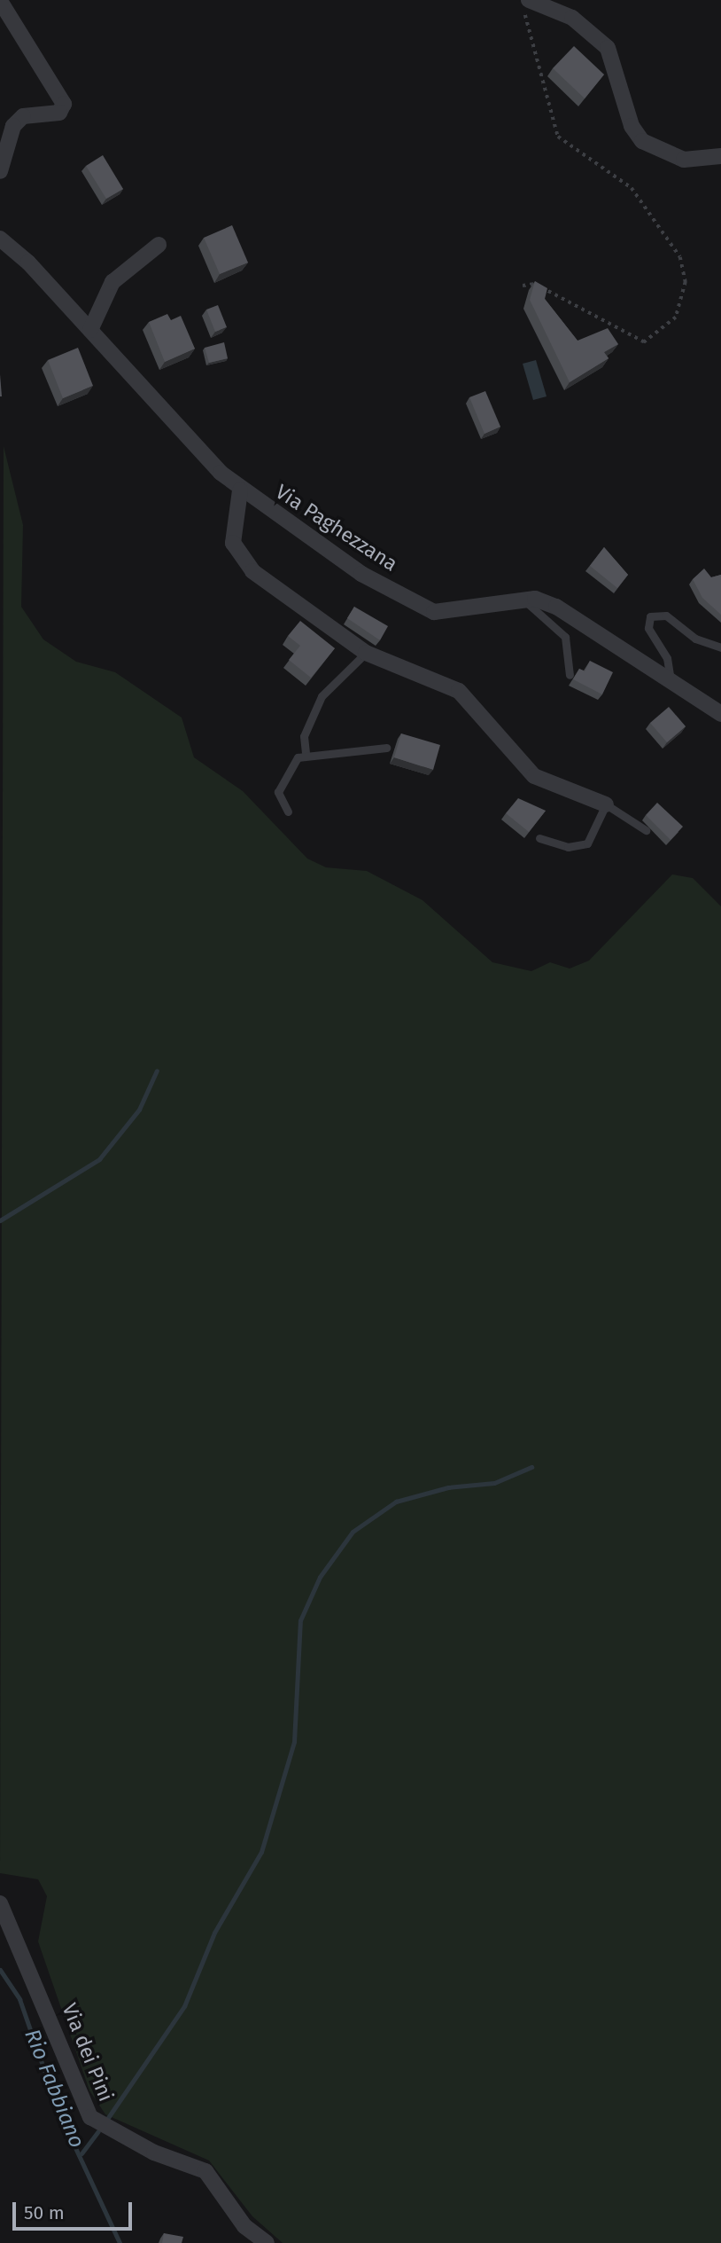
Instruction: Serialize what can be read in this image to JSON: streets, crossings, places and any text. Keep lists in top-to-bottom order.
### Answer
{
  "streets": {
    "street": ["Via Paghezzana", "Via dei Pini"]
  },
  "water": ["Rio Fabbiano"],
  "scale_bar": "50 m"
}
